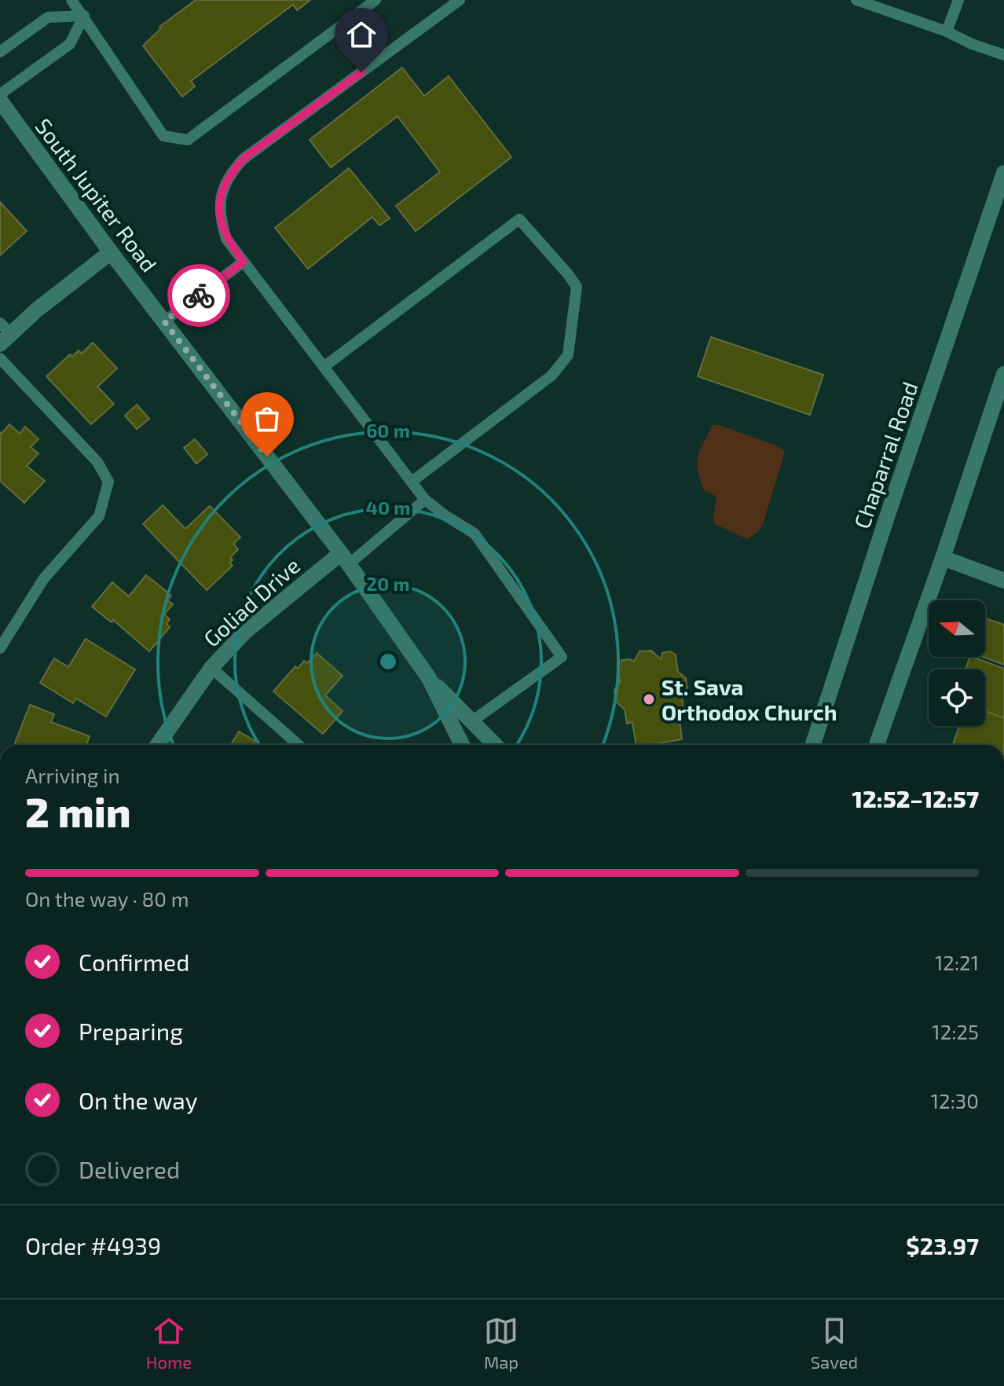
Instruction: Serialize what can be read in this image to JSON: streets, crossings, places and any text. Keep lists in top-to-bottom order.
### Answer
{
  "streets": {
    "street": ["South Jupiter Road", "Chaparral Road", "Goliad Drive"]
  },
  "crossings": [
    ["South Jupiter Road", "Goliad Drive"]
  ],
  "places": ["St. Sava Orthodox Church"],
  "north": "left",
  "page": {
    "heading": ["2 min", "Arriving in", "12:52–12:57"],
    "panel": ["Order #4939", "$23.97"],
    "bar": "On the way · 80 m",
    "list": [
      ["Confirmed", "12:21"],
      ["Preparing", "12:25"],
      ["On the way", "12:30"],
      "Delivered"
    ],
    "tabs": ["Home", "Map", "Saved"]
  },
  "rings": ["60 m", "40 m", "20 m"]
}
